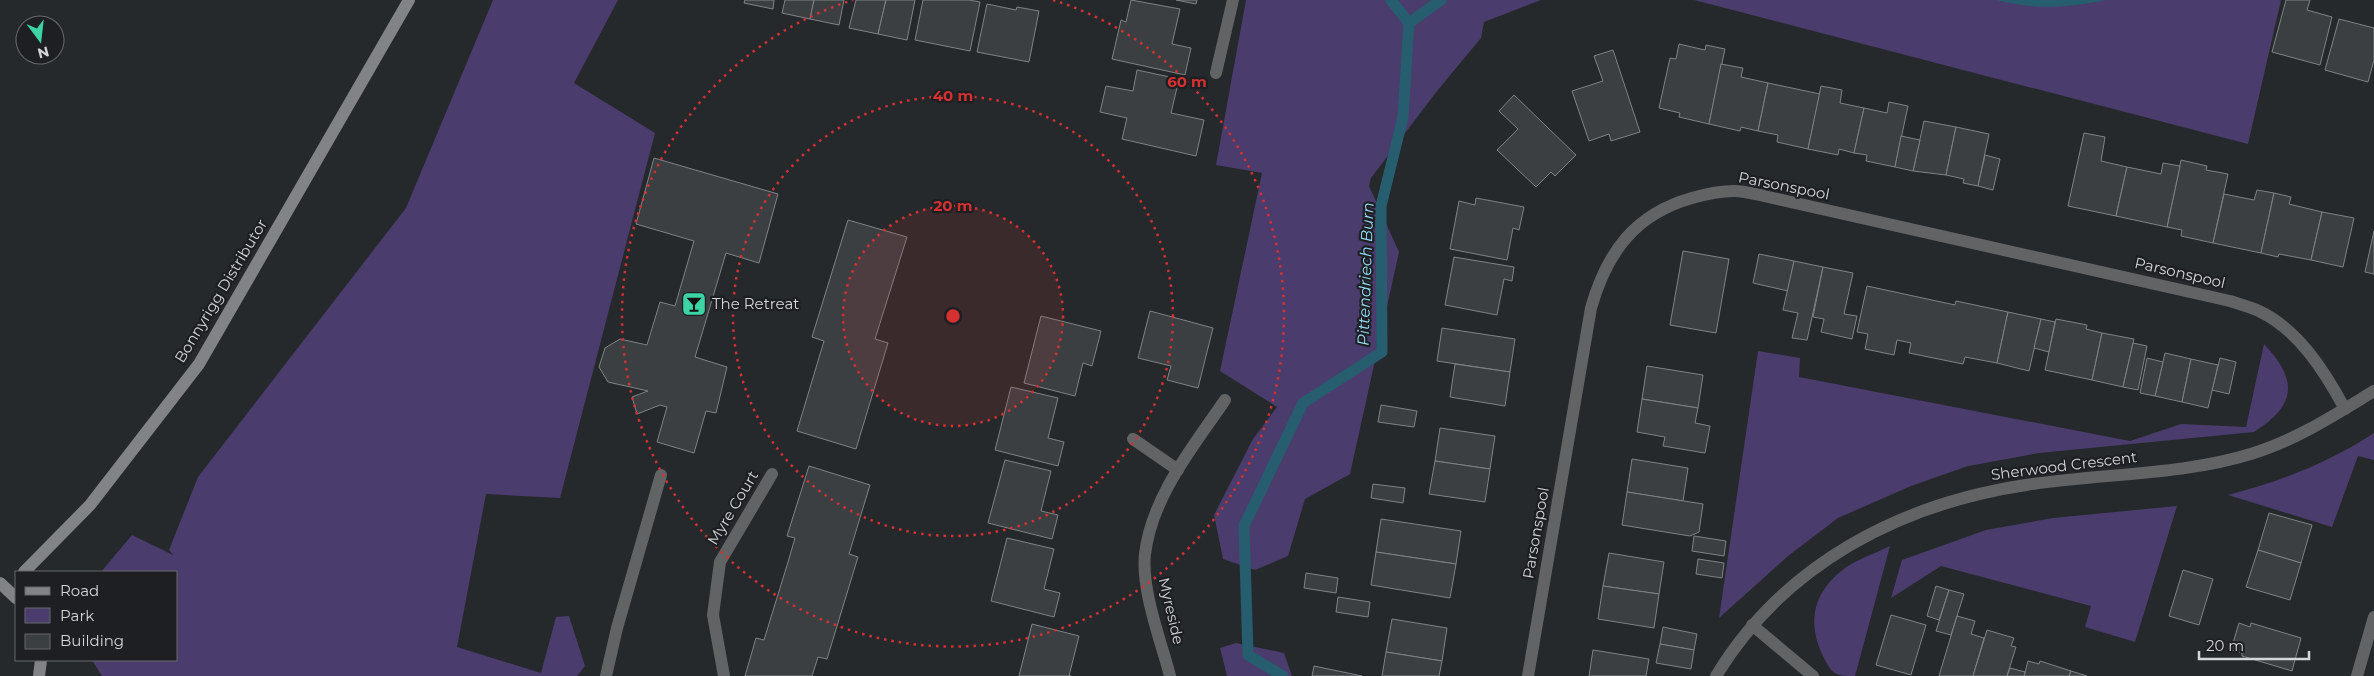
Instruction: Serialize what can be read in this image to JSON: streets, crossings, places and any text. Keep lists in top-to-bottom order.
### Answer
{
  "streets": {
    "main road": ["Bonnyrigg Distributor"],
    "street": [
      "Parsonspool",
      "Sherwood Crescent",
      "Myre Court",
      "Myreside"
    ]
  },
  "crossings": [
    ["Parsonspool", "Sherwood Crescent"]
  ],
  "water": ["Pittendriech Burn"],
  "places": {
    "bar": ["The Retreat"]
  },
  "legend": ["Road", "Park", "Building"],
  "scale_bar": "20 m",
  "north": "bottom",
  "rings": ["60 m", "40 m", "20 m"]
}
